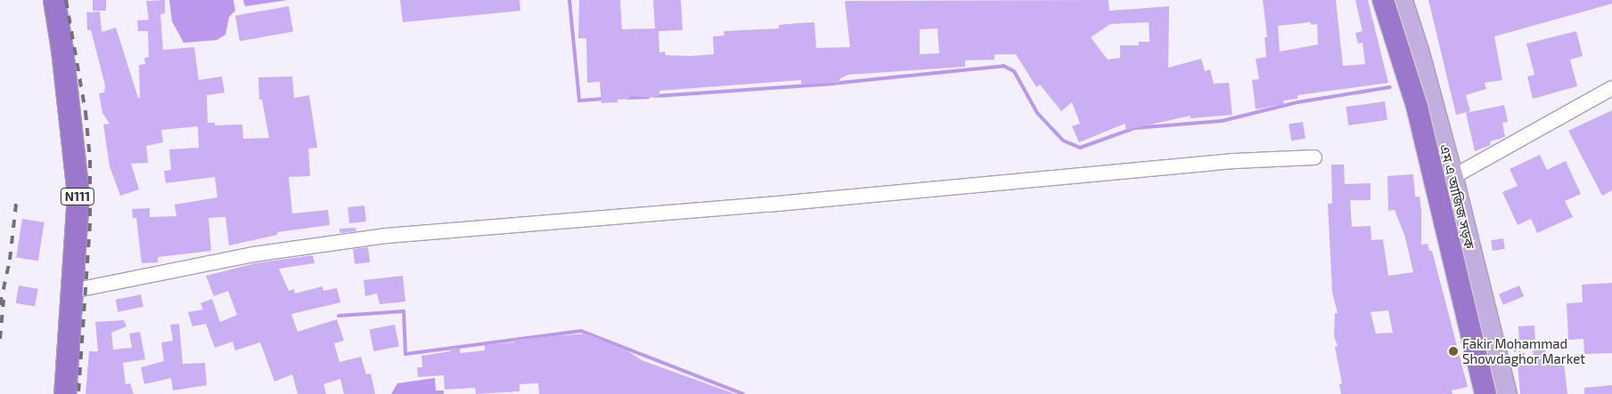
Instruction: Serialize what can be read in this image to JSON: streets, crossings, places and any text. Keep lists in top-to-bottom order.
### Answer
{
  "streets": {
    "highway": ["N111"],
    "main road": ["এম এ আজিজ সড়ক"]
  },
  "places": ["Fakir Mohammad Showdaghor Market"]
}
